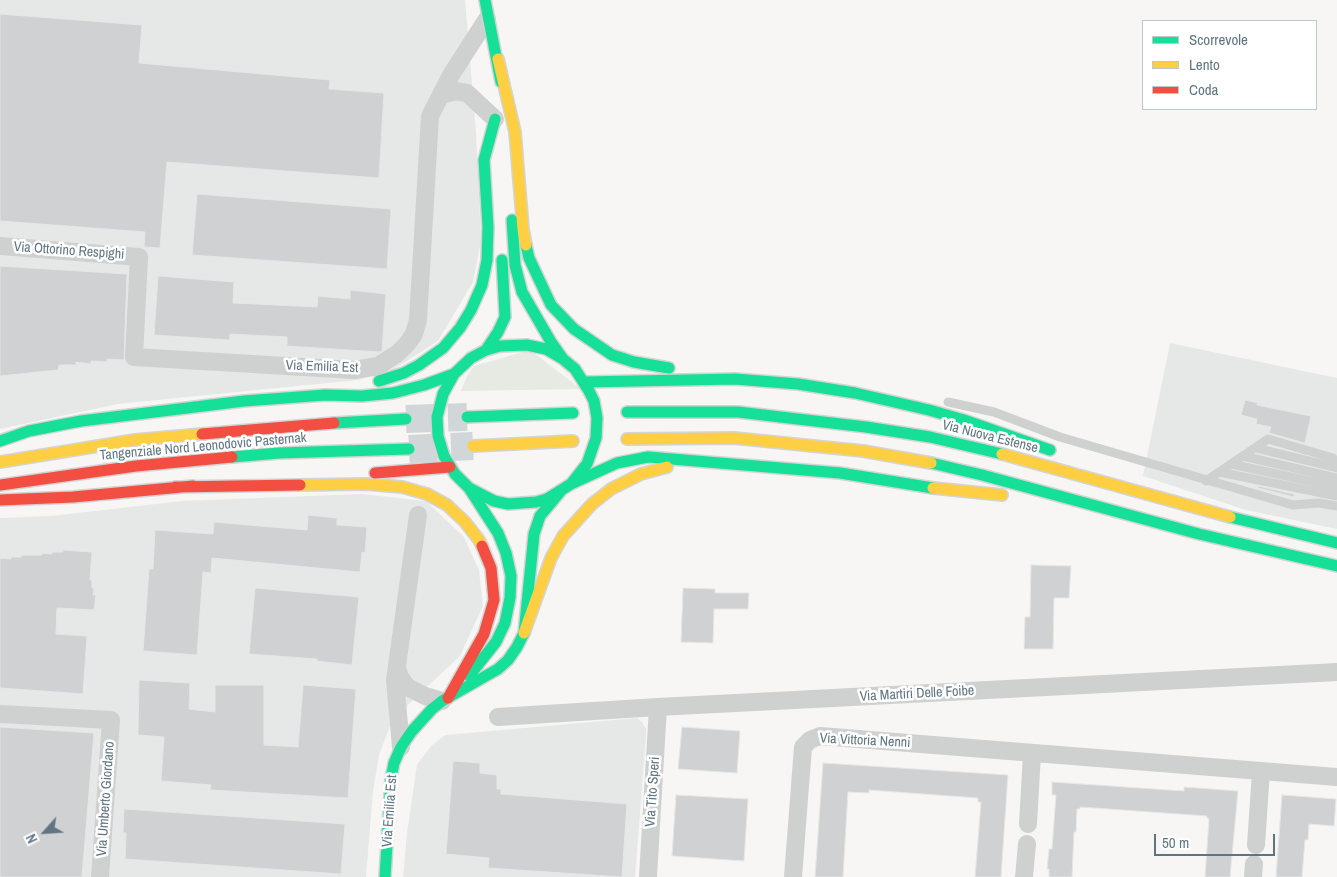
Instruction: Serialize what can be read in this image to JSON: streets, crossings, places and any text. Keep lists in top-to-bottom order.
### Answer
{
  "streets": {
    "main road": ["Via Emilia Est", "Via Nuova Estense", "Tangenziale Nord Leonodovic Pasternak"],
    "street": [
      "Via Ottorino Respighi",
      "Via Martiri Delle Foibe",
      "Via Vittoria Nenni",
      "Via Tito Speri",
      "Via Umberto Giordano"
    ]
  },
  "crossings": [
    ["Via Ottorino Respighi", "Via Emilia Est"],
    ["Via Martiri Delle Foibe", "Via Tito Speri"]
  ],
  "legend": ["Scorrevole", "Lento", "Coda"],
  "scale_bar": "50 m",
  "north": "bottom left"
}
